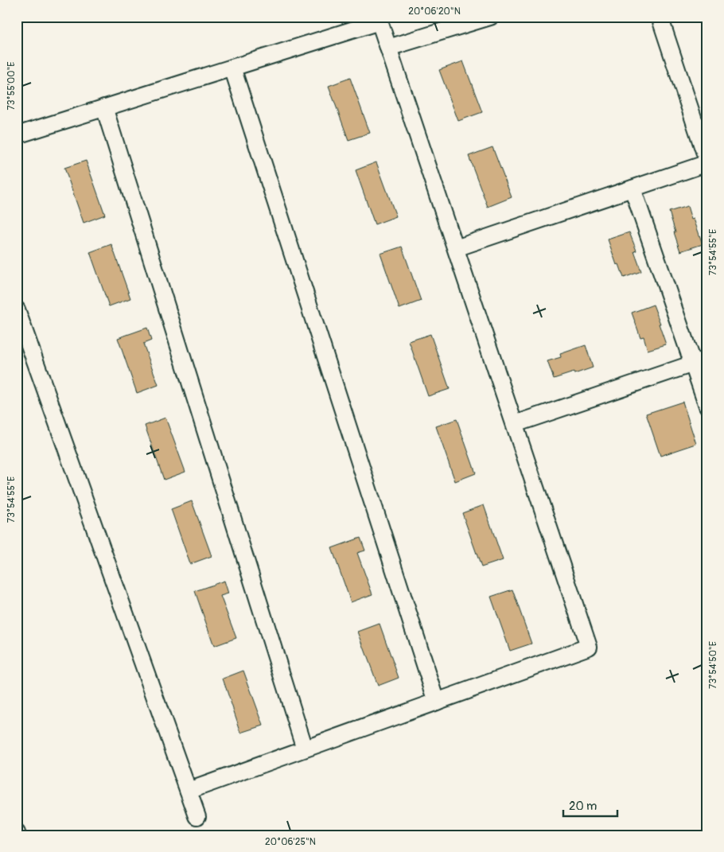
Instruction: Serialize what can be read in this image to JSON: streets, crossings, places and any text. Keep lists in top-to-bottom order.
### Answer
{
  "scale_bar": "20 m",
  "coordinates": [
    "20°06'20\"N",
    "73°55'00\"E",
    "73°54'55\"E",
    "73°54'50\"E",
    "20°06'25\"N"
  ]
}
